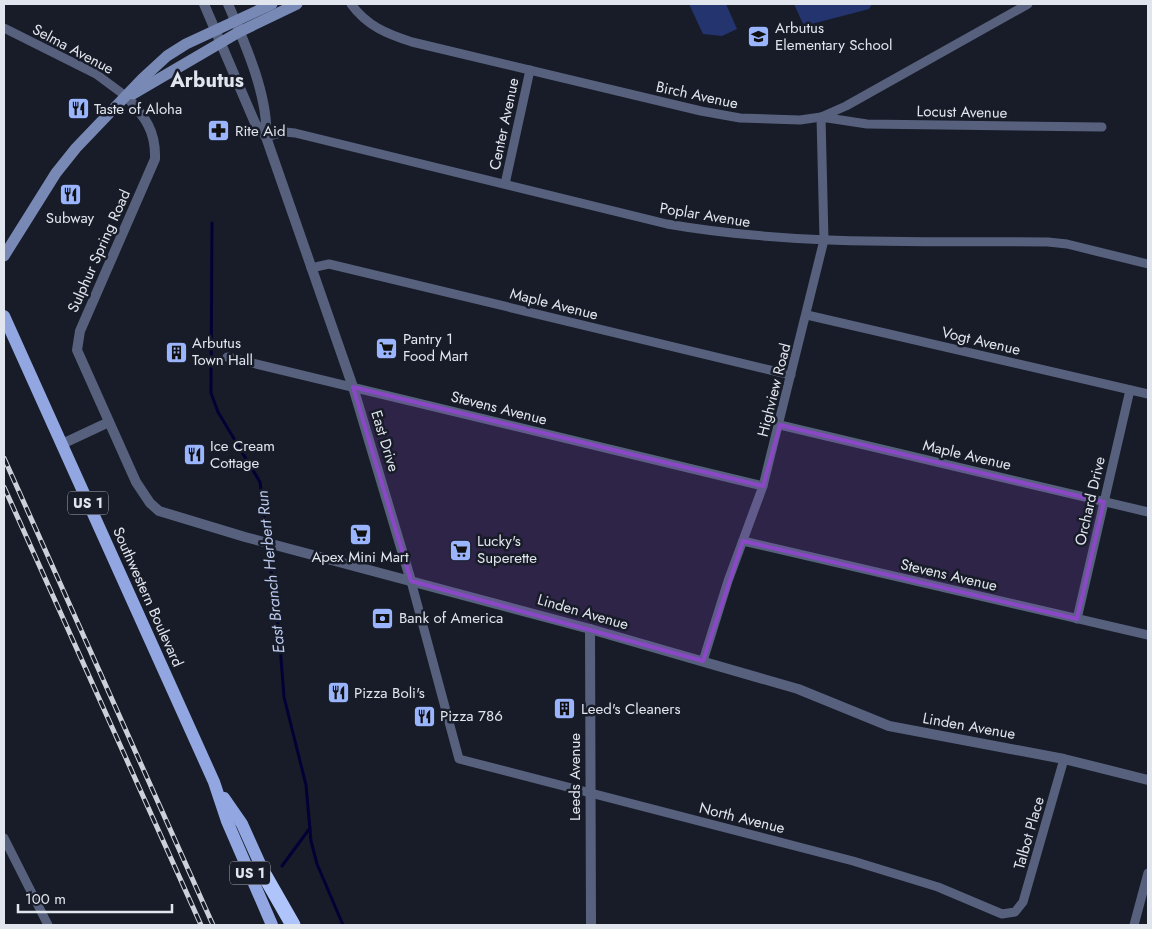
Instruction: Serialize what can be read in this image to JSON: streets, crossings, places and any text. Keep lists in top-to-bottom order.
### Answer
{
  "streets": {
    "main road": ["US 1", "Southwestern Boulevard"],
    "street": [
      "Selma Avenue",
      "Birch Avenue",
      "Locust Avenue",
      "Center Avenue",
      "Poplar Avenue",
      "Sulphur Spring Road",
      "Maple Avenue",
      "Vogt Avenue",
      "Highview Road",
      "Stevens Avenue",
      "East Drive",
      "Orchard Drive",
      "Linden Avenue",
      "Leeds Avenue",
      "North Avenue",
      "Talbot Place"
    ]
  },
  "crossings": [
    ["Selma Avenue", "Sulphur Spring Road"],
    ["Birch Avenue", "Locust Avenue"],
    ["Birch Avenue", "Center Avenue"],
    ["Birch Avenue", "Highview Road"],
    ["Locust Avenue", "Highview Road"],
    ["Center Avenue", "Poplar Avenue"],
    ["Poplar Avenue", "Highview Road"],
    ["Poplar Avenue", "East Drive"],
    ["Sulphur Spring Road", "Linden Avenue"],
    ["Maple Avenue", "Highview Road"],
    ["Maple Avenue", "East Drive"],
    ["Maple Avenue", "Orchard Drive"],
    ["Vogt Avenue", "Highview Road"],
    ["Vogt Avenue", "Orchard Drive"],
    ["Highview Road", "Stevens Avenue"],
    ["Highview Road", "Linden Avenue"],
    ["Stevens Avenue", "East Drive"],
    ["Stevens Avenue", "Orchard Drive"],
    ["East Drive", "Linden Avenue"],
    ["East Drive", "North Avenue"],
    ["Linden Avenue", "Leeds Avenue"],
    ["Linden Avenue", "Talbot Place"],
    ["Leeds Avenue", "North Avenue"],
    ["North Avenue", "Talbot Place"]
  ],
  "districts": ["Arbutus"],
  "water": ["East Branch Herbert Run"],
  "places": {
    "school or university": ["Arbutus Elementary School"],
    "restaurant": [
      "Taste of Aloha",
      "Subway",
      "Ice Cream Cottage",
      "Pizza Boli's",
      "Pizza 786"
    ],
    "pharmacy": ["Rite Aid"],
    "supermarket": ["Pantry 1 Food Mart", "Apex Mini Mart", "Lucky's Superette"],
    "building": ["Arbutus Town Hall", "Leed's Cleaners"],
    "bank": ["Bank of America"]
  },
  "scale_bar": "100 m"
}
